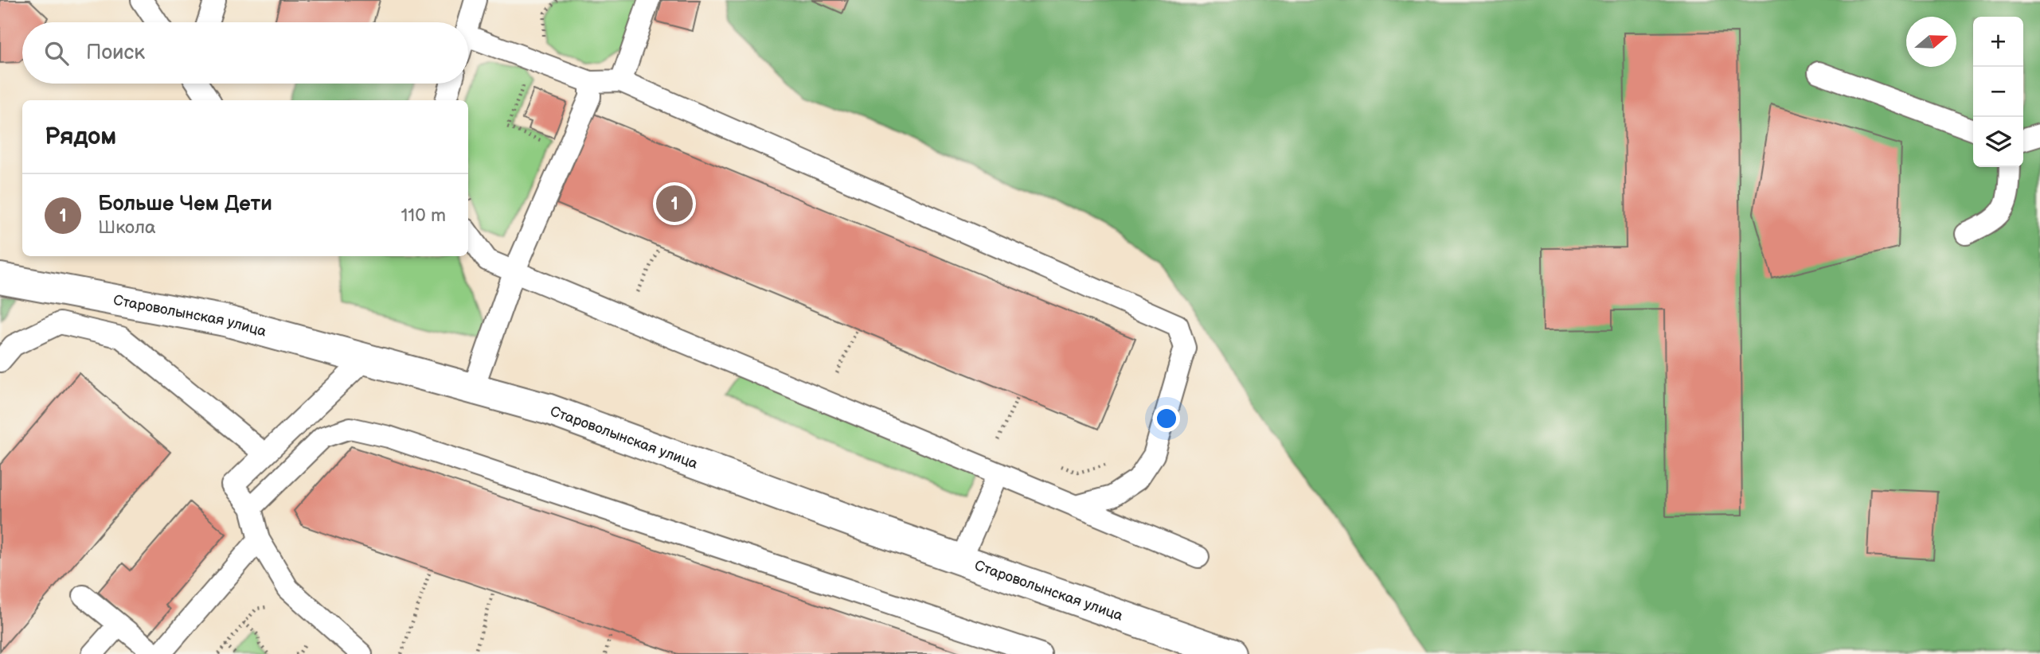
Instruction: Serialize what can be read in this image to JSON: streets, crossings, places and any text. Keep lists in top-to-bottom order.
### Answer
{
  "streets": {
    "street": ["Староволынская улица"]
  },
  "north": "right",
  "page": {
    "map_buttons": ["+", "−"],
    "search": "Поиск",
    "heading": "Рядом",
    "list": [
      {
        "mark": "1",
        "name": "Больше Чем Дети",
        "note": "Школа",
        "value": "110 m"
      }
    ],
    "pins": "1"
  }
}
